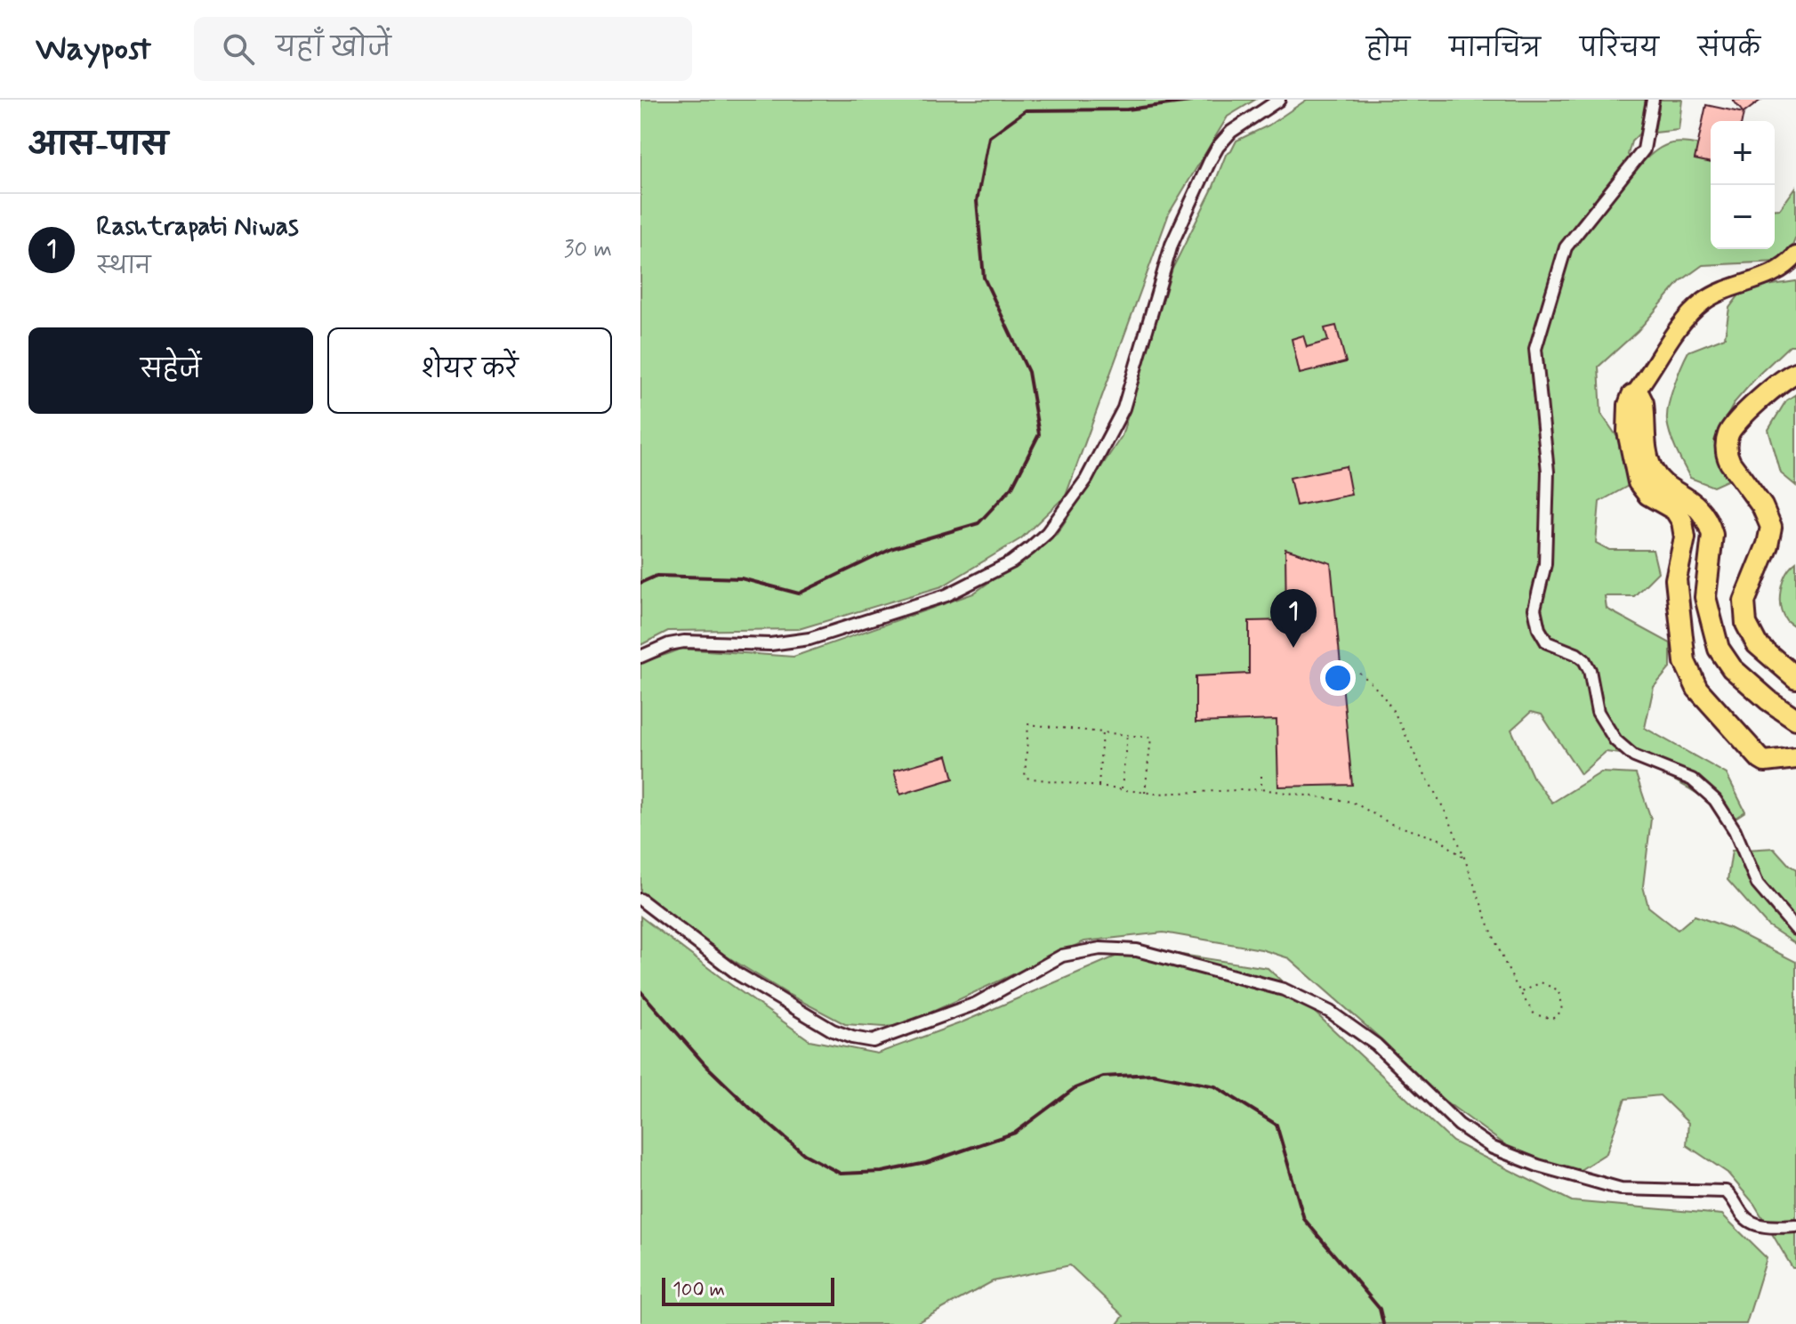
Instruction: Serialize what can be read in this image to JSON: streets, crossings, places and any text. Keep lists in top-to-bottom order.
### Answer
{
  "scale_bar": "100 m",
  "page": {
    "header": "Waypost",
    "search": "यहाँ खोजें",
    "nav": [
      "होम",
      "मानचित्र",
      "परिचय",
      "संपर्क"
    ],
    "heading": "आस-पास",
    "map_buttons": ["+", "−"],
    "list": [
      {
        "mark": "1",
        "name": "Rashtrapati Niwas",
        "note": "स्थान",
        "value": "30 m"
      }
    ],
    "buttons": ["सहेजें", "शेयर करें"],
    "pins": "1",
    "scale": "100 m"
  }
}
